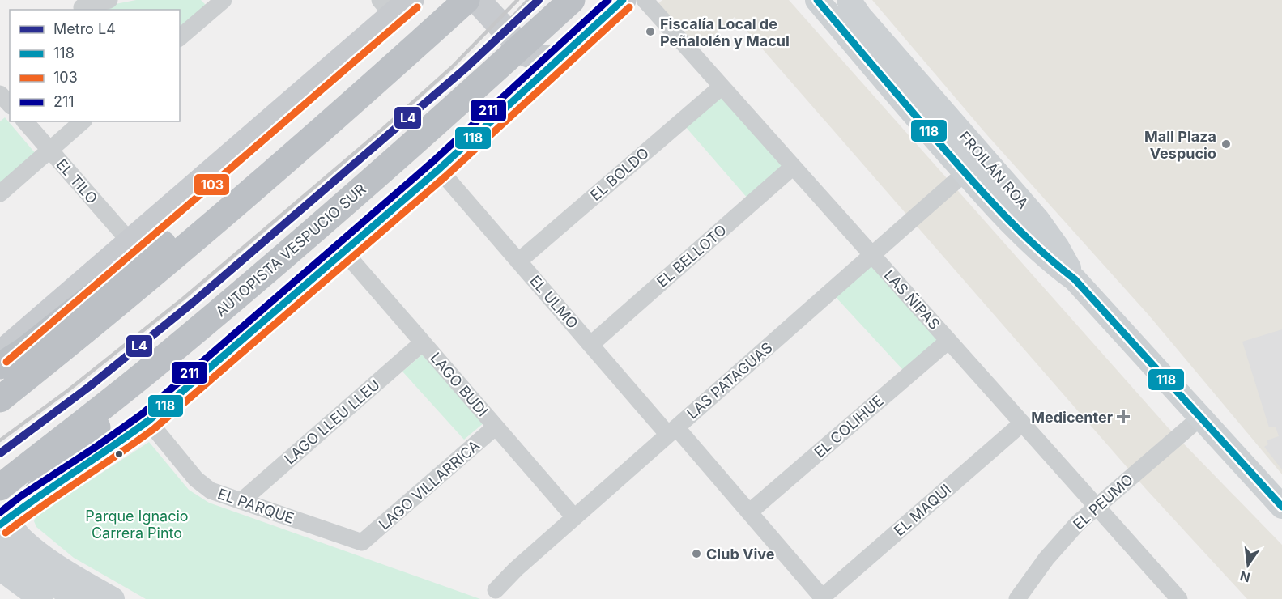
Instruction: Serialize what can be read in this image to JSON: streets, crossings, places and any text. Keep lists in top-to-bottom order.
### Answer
{
  "streets": {
    "highway": ["AUTOPISTA VESPUCIO SUR"],
    "main road": ["FROILÁN ROA"],
    "street": [
      "EL BOLDO",
      "EL TILO",
      "EL BELLOTO",
      "LAS ÑIPAS",
      "EL ULMO",
      "LAS PATAGUAS",
      "LAGO BUDI",
      "LAGO LLEU LLEU",
      "EL COLIHUE",
      "LAGO VILLARRICA",
      "EL PEUMO",
      "EL PARQUE",
      "EL MAQUI"
    ]
  },
  "crossings": [
    ["FROILÁN ROA", "LAS PATAGUAS"],
    ["FROILÁN ROA", "EL PEUMO"],
    ["EL BOLDO", "LAS ÑIPAS"],
    ["EL BOLDO", "EL ULMO"],
    ["EL BELLOTO", "LAS ÑIPAS"],
    ["EL BELLOTO", "EL ULMO"],
    ["LAS ÑIPAS", "LAS PATAGUAS"],
    ["LAS ÑIPAS", "EL COLIHUE"],
    ["LAS ÑIPAS", "EL PEUMO"],
    ["LAS ÑIPAS", "EL MAQUI"],
    ["EL ULMO", "LAS PATAGUAS"],
    ["EL ULMO", "EL COLIHUE"],
    ["EL ULMO", "EL MAQUI"],
    ["LAS PATAGUAS", "LAGO BUDI"],
    ["LAGO BUDI", "LAGO LLEU LLEU"],
    ["LAGO BUDI", "LAGO VILLARRICA"],
    ["LAGO LLEU LLEU", "EL PARQUE"],
    ["LAGO VILLARRICA", "EL PARQUE"]
  ],
  "parks": ["Parque Ignacio Carrera Pinto"],
  "places": {
    "other": ["Fiscalía Local de Peñalolén y Macul", "Mall Plaza Vespucio", "Club Vive"],
    "health": ["Medicenter"]
  },
  "lines": [
    "metro line L4",
    "transit line 118",
    "transit line 211",
    "transit line 103"
  ],
  "legend": [
    "Metro L4",
    "118",
    "103",
    "211"
  ],
  "north": "bottom"
}
